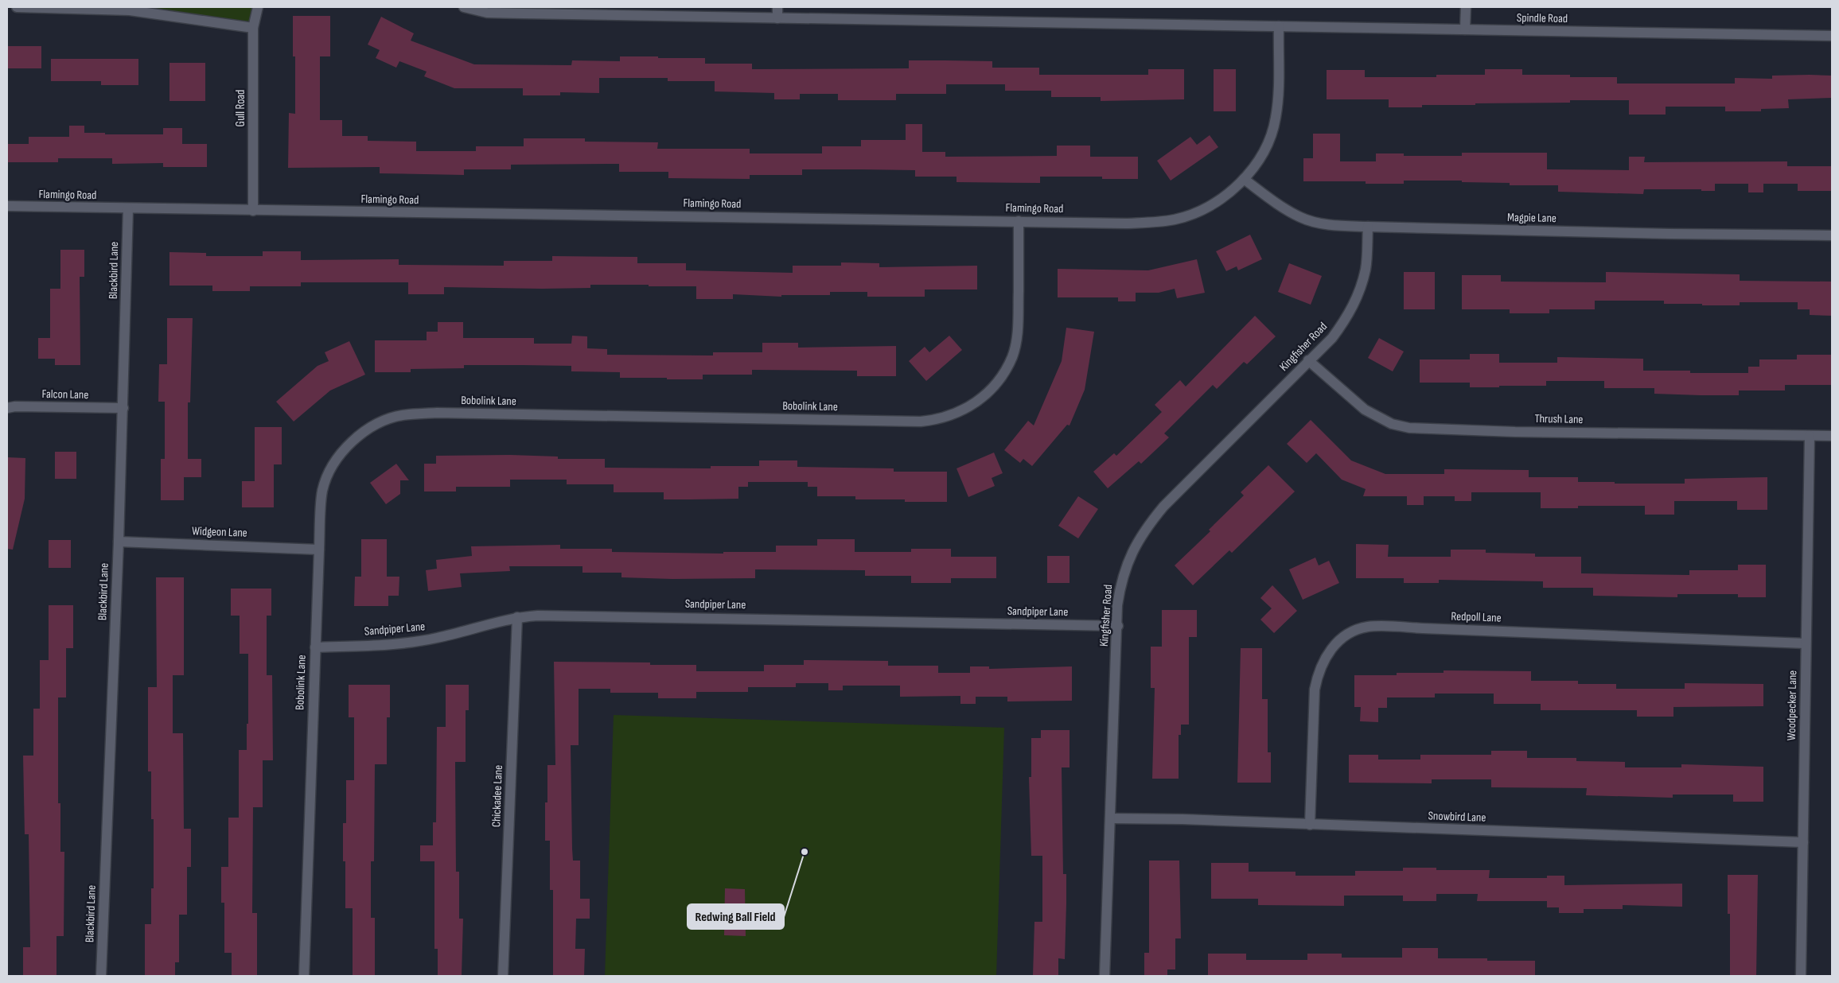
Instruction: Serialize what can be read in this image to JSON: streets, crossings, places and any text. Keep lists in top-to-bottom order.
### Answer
{
  "streets": {
    "street": [
      "Spindle Road",
      "Gull Road",
      "Flamingo Road",
      "Magpie Lane",
      "Blackbird Lane",
      "Kingfisher Road",
      "Falcon Lane",
      "Bobolink Lane",
      "Thrush Lane",
      "Widgeon Lane",
      "Sandpiper Lane",
      "Redpoll Lane",
      "Woodpecker Lane",
      "Chickadee Lane",
      "Snowbird Lane"
    ]
  },
  "crossings": [
    ["Spindle Road", "Flamingo Road"],
    ["Gull Road", "Flamingo Road"],
    ["Flamingo Road", "Magpie Lane"],
    ["Flamingo Road", "Blackbird Lane"],
    ["Flamingo Road", "Bobolink Lane"],
    ["Magpie Lane", "Kingfisher Road"],
    ["Blackbird Lane", "Falcon Lane"],
    ["Blackbird Lane", "Widgeon Lane"],
    ["Kingfisher Road", "Thrush Lane"],
    ["Kingfisher Road", "Sandpiper Lane"],
    ["Kingfisher Road", "Snowbird Lane"],
    ["Bobolink Lane", "Widgeon Lane"],
    ["Bobolink Lane", "Sandpiper Lane"],
    ["Thrush Lane", "Woodpecker Lane"],
    ["Sandpiper Lane", "Chickadee Lane"],
    ["Redpoll Lane", "Woodpecker Lane"],
    ["Redpoll Lane", "Snowbird Lane"],
    ["Woodpecker Lane", "Snowbird Lane"]
  ],
  "places": ["Redwing Ball Field"]
}
